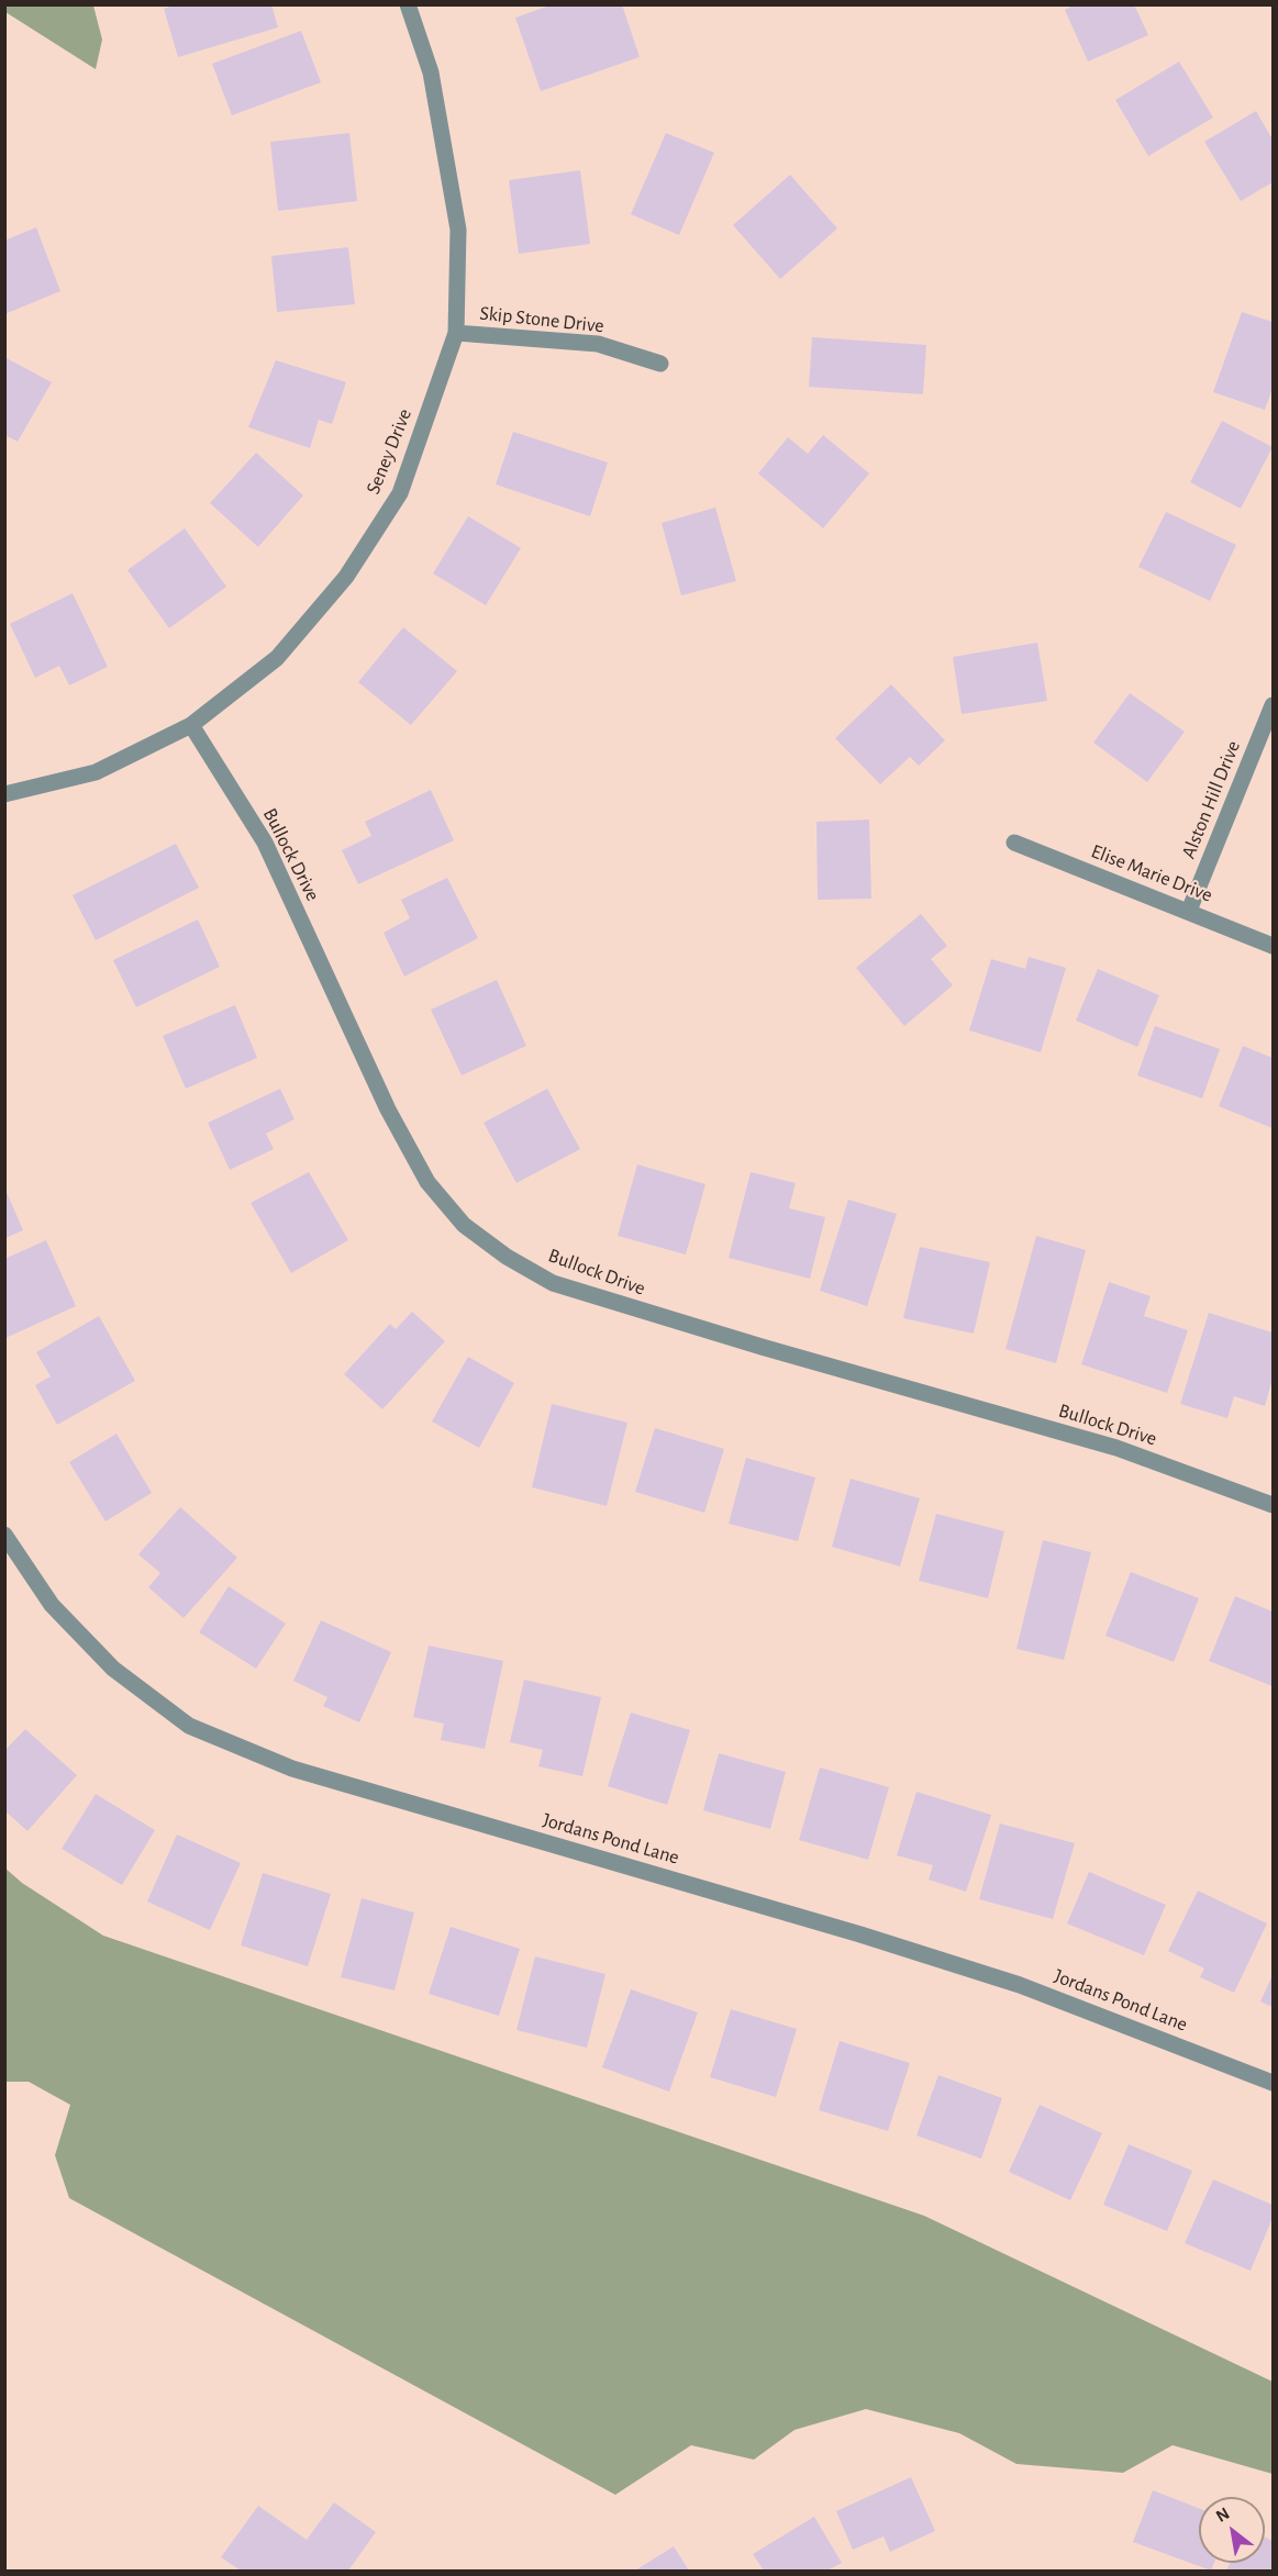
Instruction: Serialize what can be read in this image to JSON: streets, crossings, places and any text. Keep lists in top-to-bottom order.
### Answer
{
  "streets": {
    "street": [
      "Skip Stone Drive",
      "Seney Drive",
      "Alston Hill Drive",
      "Bullock Drive",
      "Elise Marie Drive",
      "Jordans Pond Lane"
    ]
  },
  "crossings": [
    ["Skip Stone Drive", "Seney Drive"],
    ["Seney Drive", "Bullock Drive"],
    ["Alston Hill Drive", "Elise Marie Drive"]
  ],
  "north": "top left"
}
